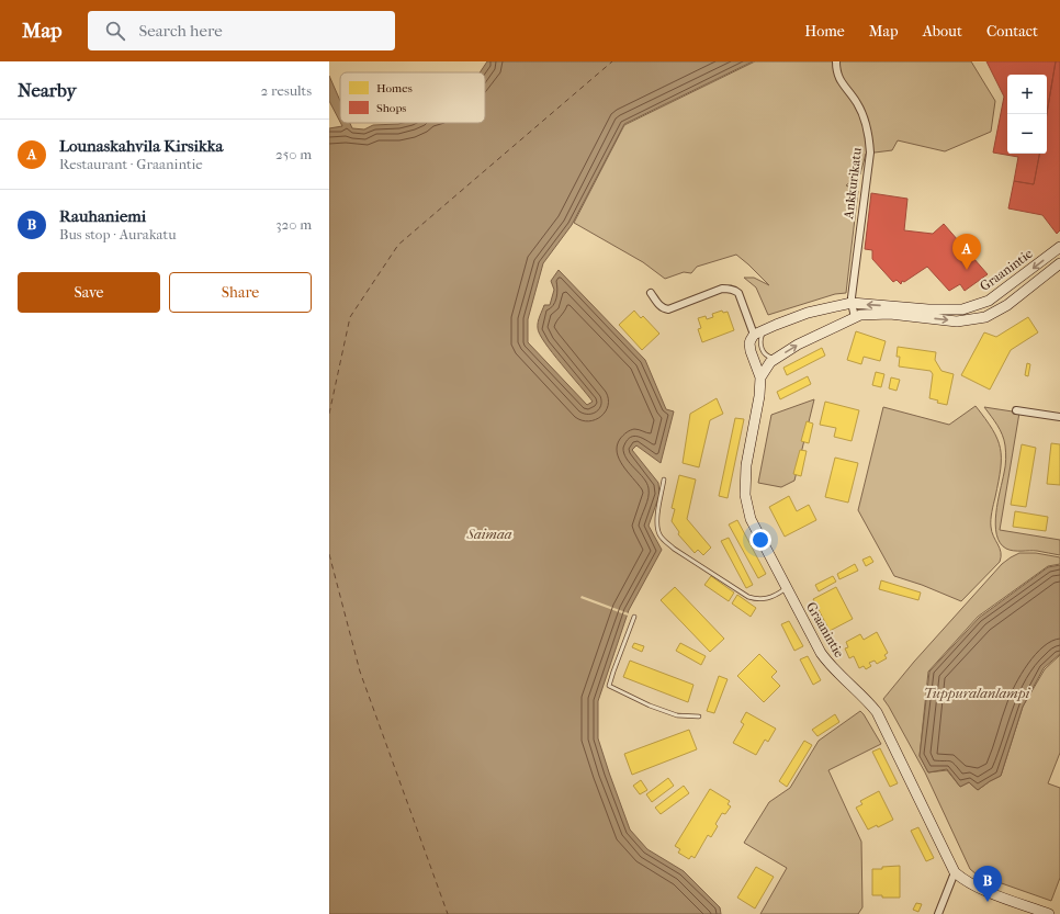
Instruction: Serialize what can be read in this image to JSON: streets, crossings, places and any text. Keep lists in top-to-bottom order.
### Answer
{
  "streets": {
    "street": ["Ankkurikatu", "Graanintie"]
  },
  "crossings": [
    ["Ankkurikatu", "Graanintie"]
  ],
  "water": ["Saimaa", "Tuppuralanlampi"],
  "legend": ["Homes", "Shops"],
  "page": {
    "header": "Map",
    "search": "Search here",
    "nav": [
      "Home",
      "Map",
      "About",
      "Contact"
    ],
    "heading": ["Nearby", "2 results"],
    "map_buttons": ["+", "−"],
    "list": [
      {
        "mark": "A",
        "name": "Lounaskahvila Kirsikka",
        "note": "Restaurant · Graanintie",
        "value": "250 m"
      },
      {
        "mark": "B",
        "name": "Rauhaniemi",
        "note": "Bus stop · Aurakatu",
        "value": "320 m"
      }
    ],
    "pins": ["A", "B"],
    "buttons": ["Save", "Share"]
  }
}
